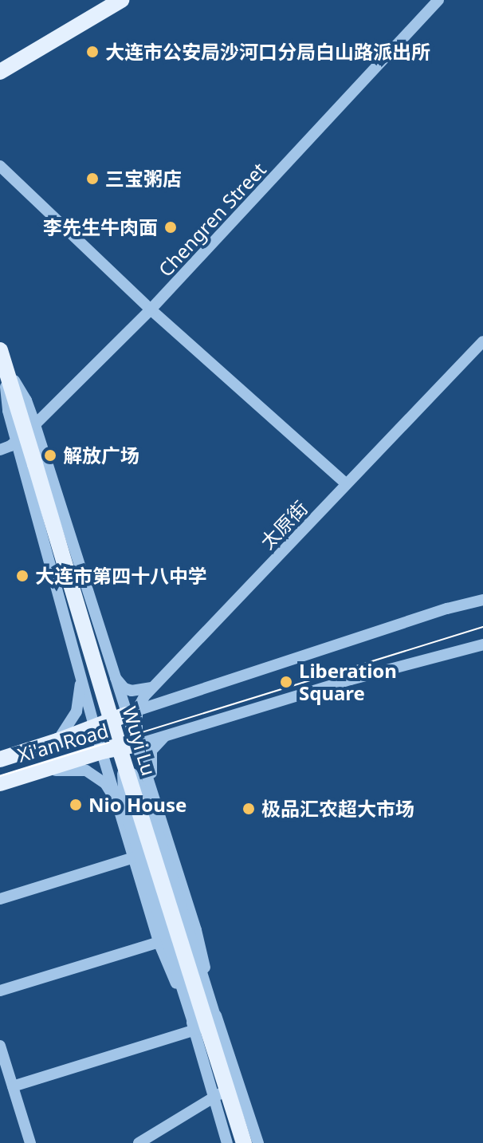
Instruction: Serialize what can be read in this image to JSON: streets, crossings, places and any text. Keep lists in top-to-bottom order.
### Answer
{
  "streets": {
    "main road": ["Wuyi Lu", "Xi'an Road"],
    "street": ["Chengren Street", "太原街"]
  },
  "crossings": [
    ["Chengren Street", "Wuyi Lu"],
    ["太原街", "Xi'an Road"]
  ],
  "places": [
    "大连市公安局沙河口分局白山路派出所",
    "三宝粥店",
    "李先生牛肉面",
    "解放广场",
    "大连市第四十八中学",
    "Liberation Square",
    "Nio House",
    "极品汇农超大市场"
  ]
}
